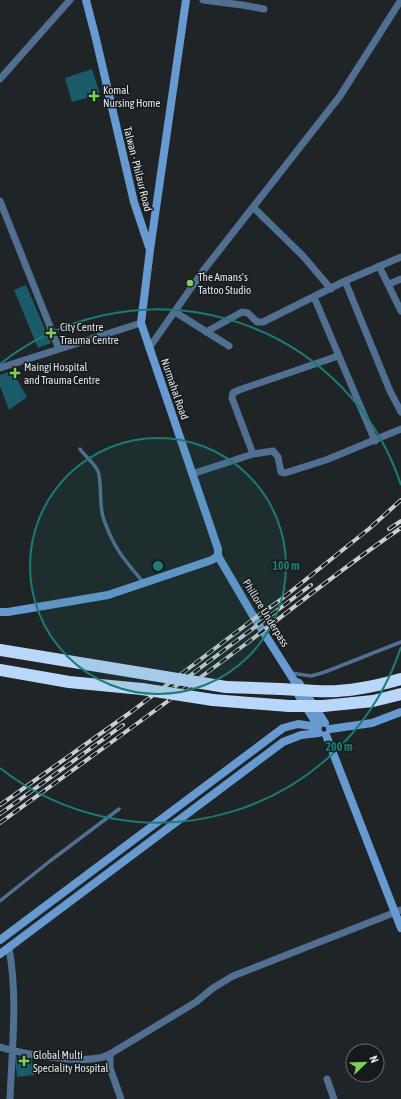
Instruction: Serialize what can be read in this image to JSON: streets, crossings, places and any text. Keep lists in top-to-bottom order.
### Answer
{
  "streets": {
    "street": ["Talwan - Philaur Road", "Nurmahal Road", "Phillore Underpass"]
  },
  "crossings": [
    ["Talwan - Philaur Road", "Nurmahal Road"],
    ["Nurmahal Road", "Phillore Underpass"]
  ],
  "places": {
    "health": [
      "Komal Nursing Home",
      "City Centre Trauma Centre",
      "Maingi Hospital and Trauma Centre",
      "Global Multi Speciality Hospital"
    ],
    "other": ["The Amans's Tattoo Studio"]
  },
  "north": "top right",
  "rings": ["100 m", "200 m"]
}
